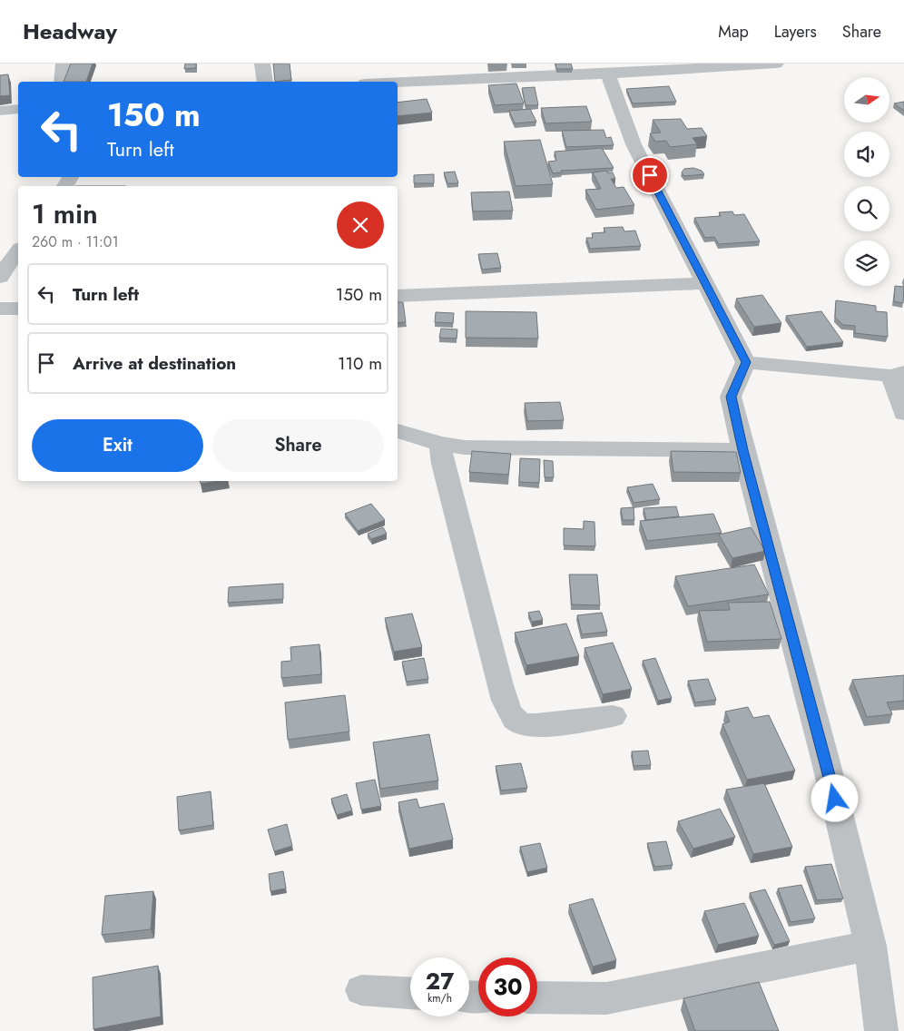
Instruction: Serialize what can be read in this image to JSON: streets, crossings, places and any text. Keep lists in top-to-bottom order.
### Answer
{
  "north": "right",
  "page": {
    "header": "Headway",
    "nav": ["Map", "Layers", "Share"],
    "turn": ["150 m", "Turn left"],
    "heading": ["1 min", "260 m · 11:01"],
    "list": [
      {
        "name": "Turn left",
        "value": "150 m"
      },
      {
        "name": "Arrive at destination",
        "value": "110 m"
      }
    ],
    "buttons": ["Exit", "Share"],
    "speed": "27 km/h",
    "limit": "30"
  }
}
